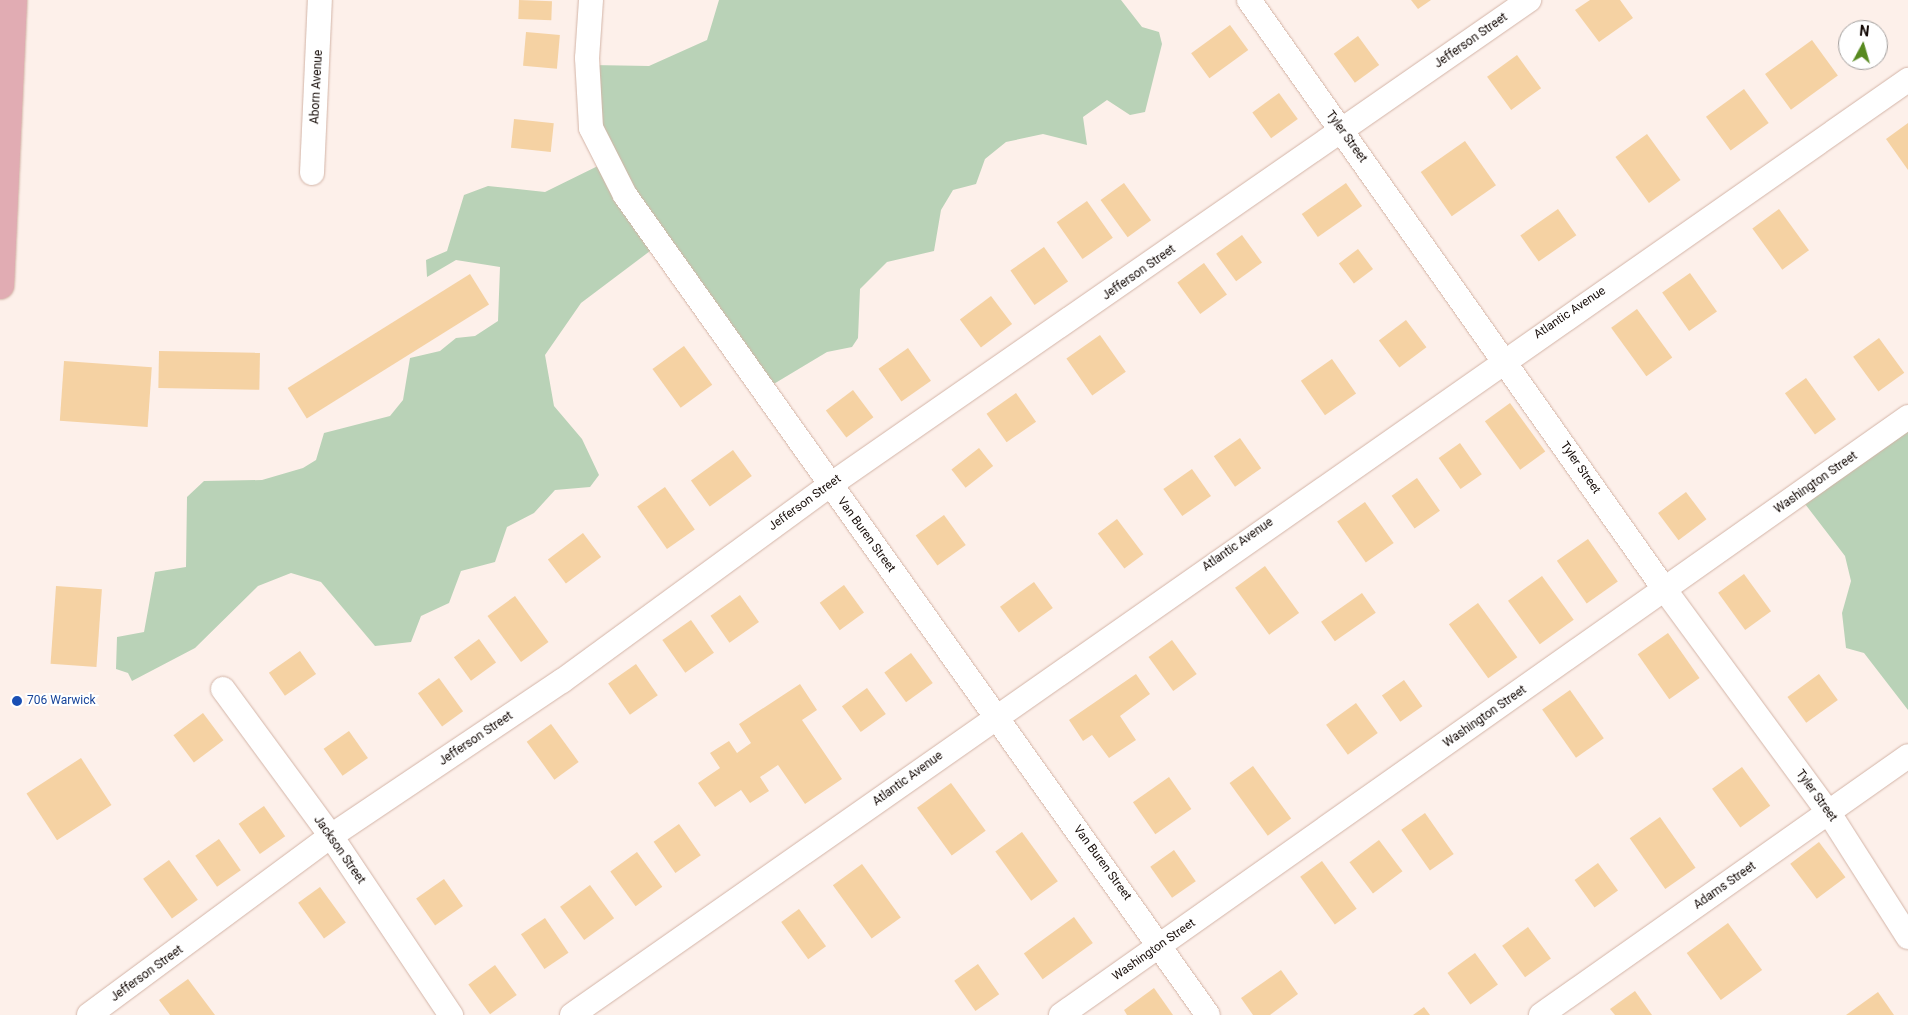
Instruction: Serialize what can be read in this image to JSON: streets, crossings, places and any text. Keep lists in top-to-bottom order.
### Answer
{
  "streets": {
    "street": [
      "Jefferson Street",
      "Aborn Avenue",
      "Tyler Street",
      "Atlantic Avenue",
      "Washington Street",
      "Van Buren Street",
      "Jackson Street",
      "Adams Street"
    ]
  },
  "crossings": [
    ["Jefferson Street", "Tyler Street"],
    ["Jefferson Street", "Van Buren Street"],
    ["Jefferson Street", "Jackson Street"],
    ["Tyler Street", "Atlantic Avenue"],
    ["Tyler Street", "Washington Street"],
    ["Tyler Street", "Adams Street"],
    ["Atlantic Avenue", "Van Buren Street"],
    ["Washington Street", "Van Buren Street"]
  ],
  "places": ["706 Warwick"],
  "north": "top"
}
